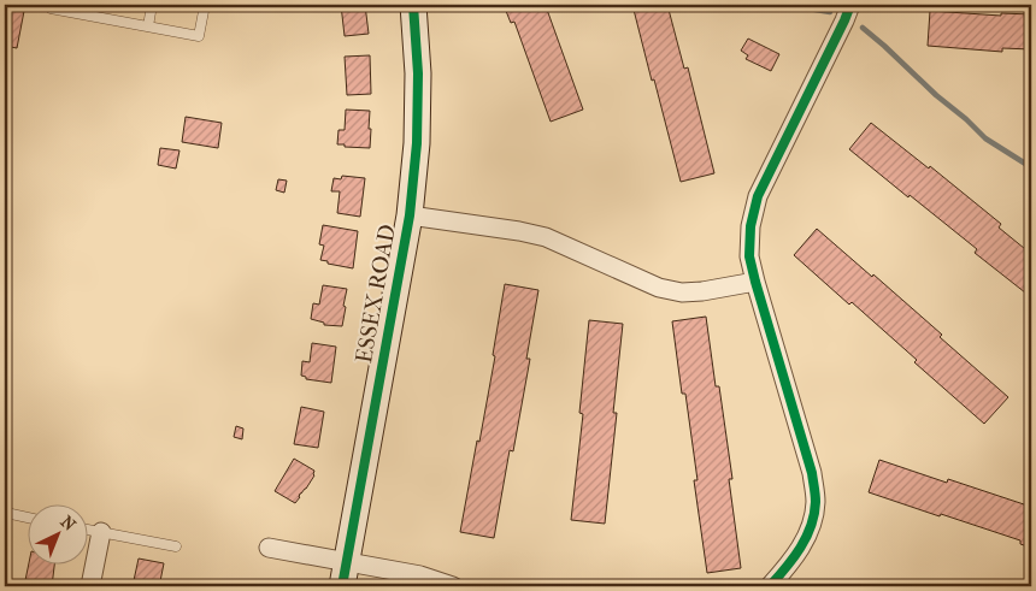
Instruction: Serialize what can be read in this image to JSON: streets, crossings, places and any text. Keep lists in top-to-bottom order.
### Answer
{
  "streets": {
    "street": ["ESSEX ROAD"]
  },
  "north": "top right"
}
